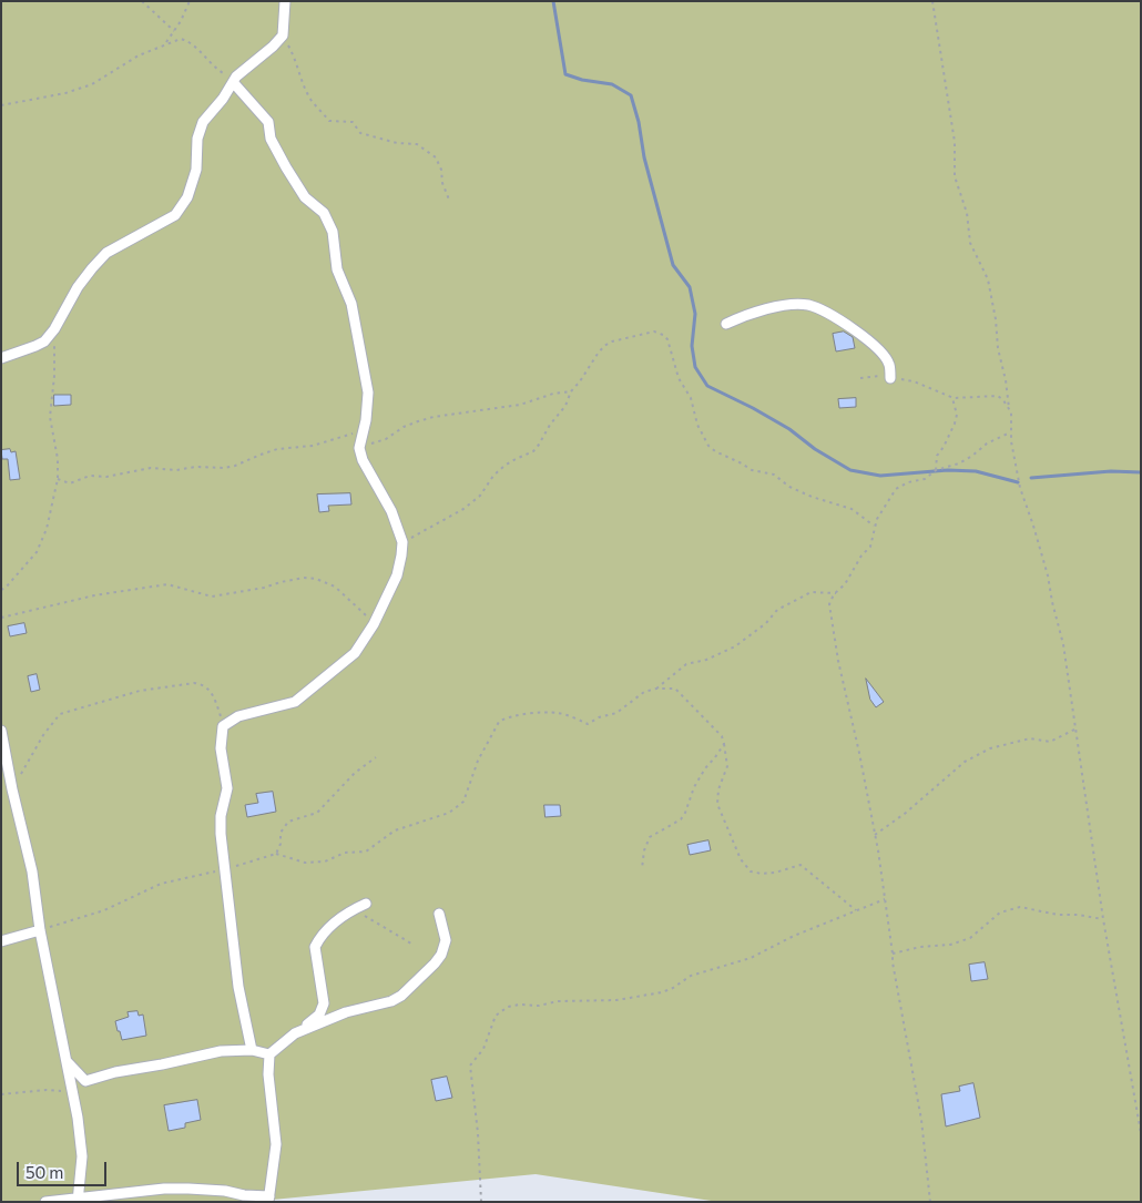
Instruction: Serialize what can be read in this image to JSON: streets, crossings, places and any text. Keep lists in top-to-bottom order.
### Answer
{
  "scale_bar": "50 m"
}
